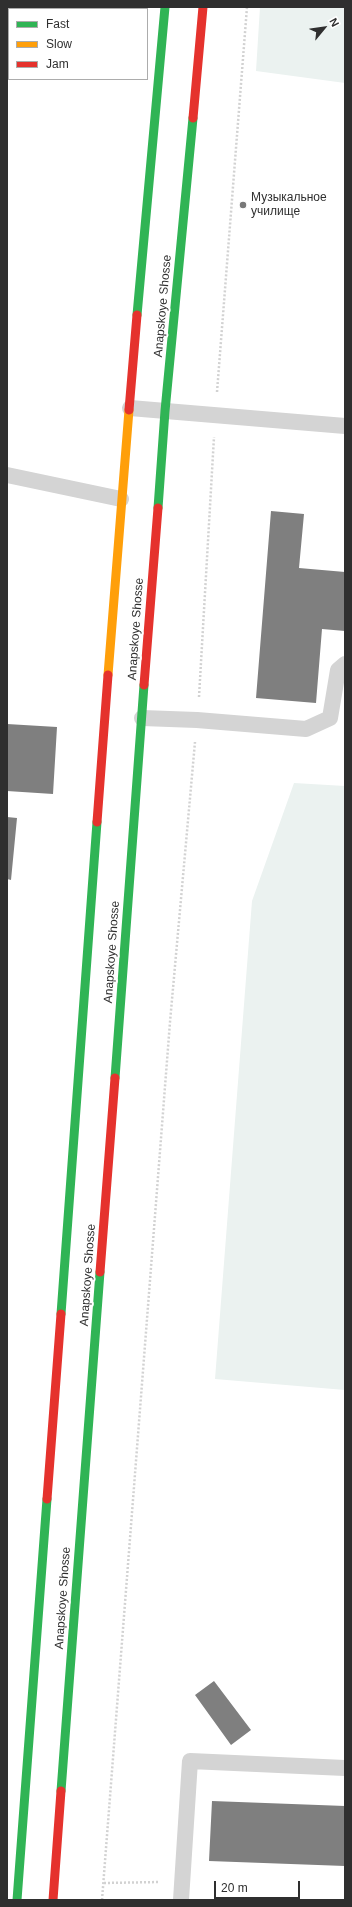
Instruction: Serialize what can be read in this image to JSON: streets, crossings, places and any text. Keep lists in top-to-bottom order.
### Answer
{
  "streets": {
    "highway": ["Anapskoye Shosse"]
  },
  "places": ["Музыкальное училище"],
  "legend": ["Fast", "Slow", "Jam"],
  "scale_bar": "20 m",
  "north": "top right"
}
